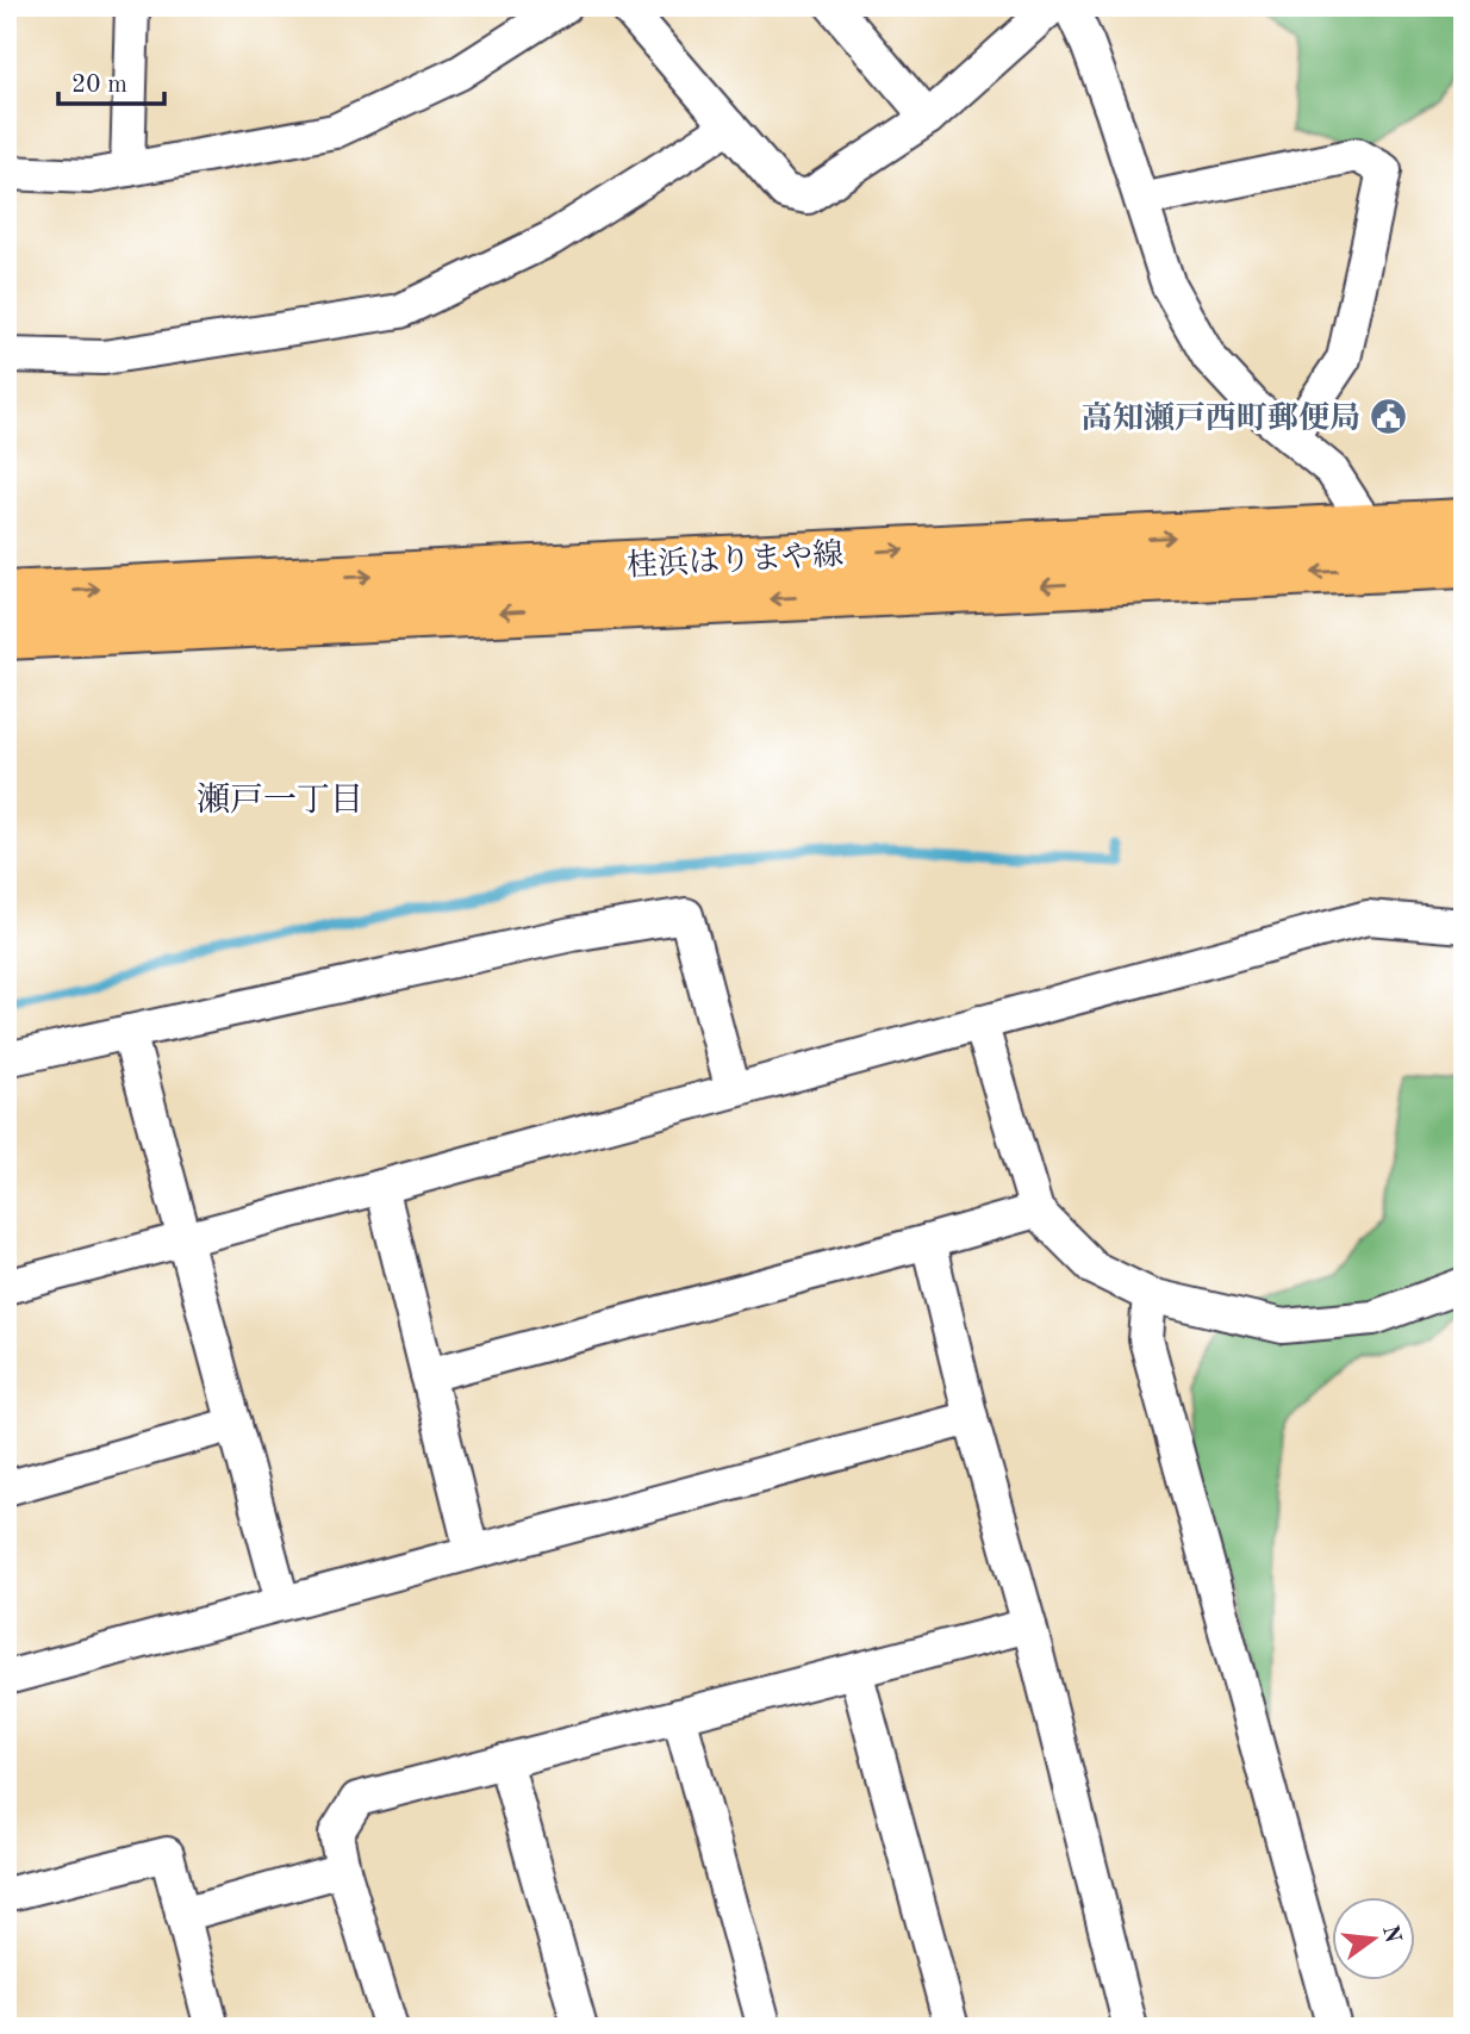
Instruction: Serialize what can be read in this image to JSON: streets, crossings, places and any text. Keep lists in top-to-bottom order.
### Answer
{
  "streets": {
    "main road": ["桂浜はりまや線"]
  },
  "districts": ["瀬戸一丁目"],
  "places": {
    "public building": ["高知瀬戸西町郵便局"]
  },
  "scale_bar": "20 m",
  "north": "right"
}
